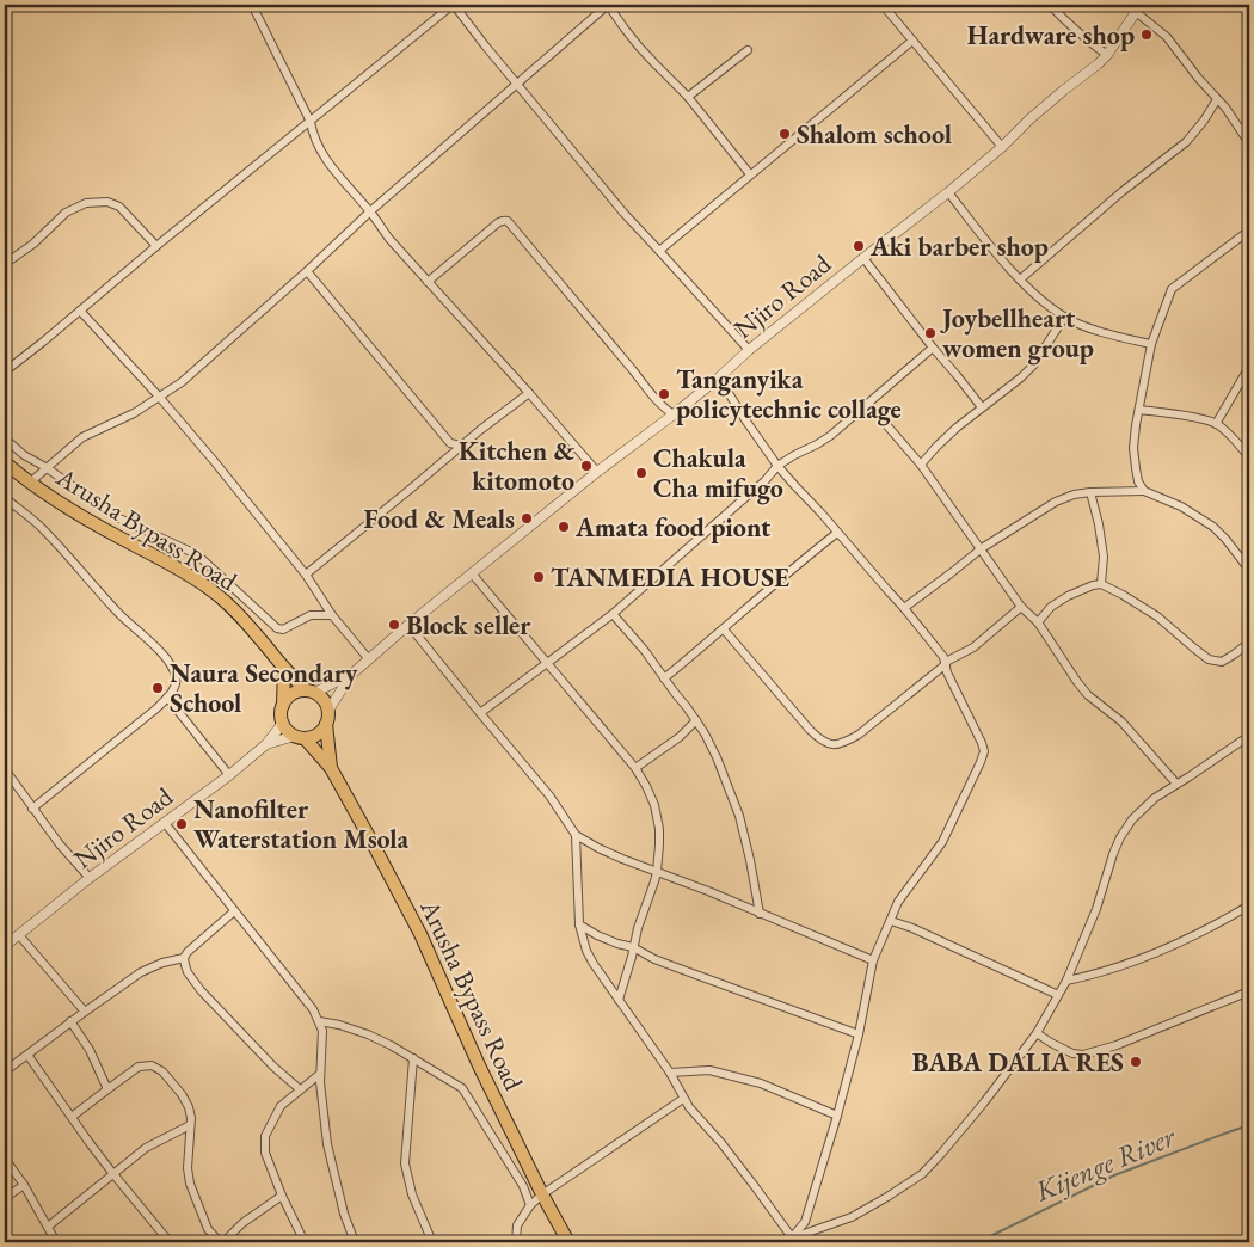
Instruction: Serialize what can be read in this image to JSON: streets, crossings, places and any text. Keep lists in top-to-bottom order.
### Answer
{
  "streets": {
    "main road": ["Arusha Bypass Road"],
    "street": ["Njiro Road"]
  },
  "crossings": [
    ["Njiro Road", "Arusha Bypass Road"]
  ],
  "water": ["Kijenge River"],
  "places": [
    "Hardware shop",
    "Shalom school",
    "Aki barber shop",
    "Joybellheart women group",
    "Tanganyika policytechnic collage",
    "Kitchen & kitomoto",
    "Chakula Cha mifugo",
    "Food & Meals",
    "Amata food piont",
    "TANMEDIA HOUSE",
    "Block seller",
    "Naura Secondary School",
    "Nanofilter Waterstation Msola",
    "BABA DALIA RES"
  ]
}
